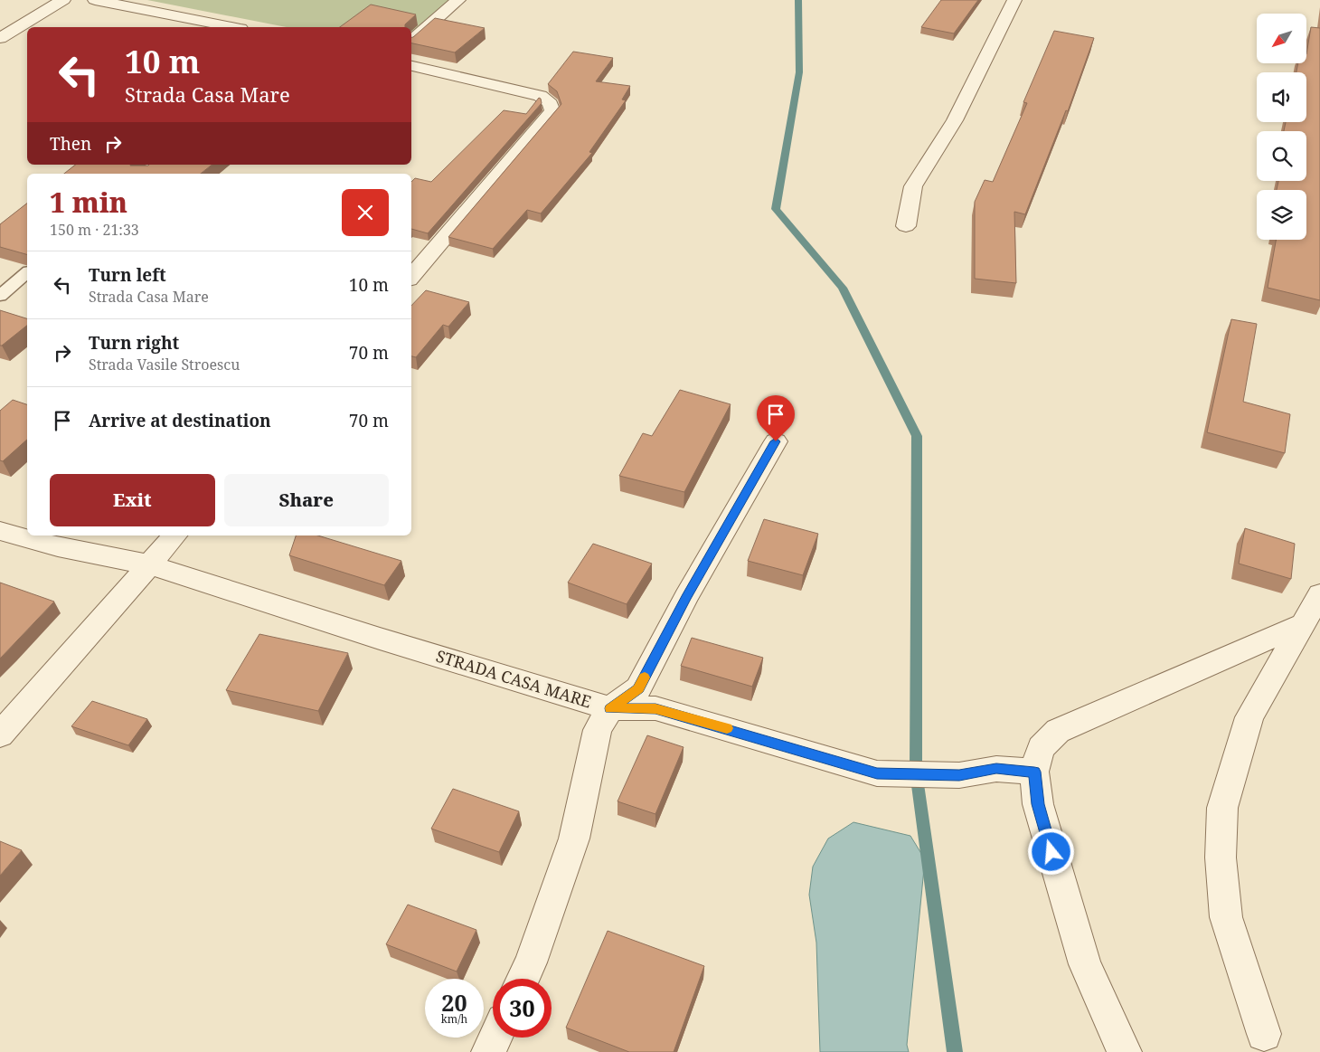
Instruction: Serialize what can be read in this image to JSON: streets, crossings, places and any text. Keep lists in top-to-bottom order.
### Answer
{
  "streets": {
    "street": ["STRADA CASA MARE"]
  },
  "north": "bottom left",
  "page": {
    "turn": ["10 m", "Strada Casa Mare"],
    "then": "Then",
    "heading": ["1 min", "150 m · 21:33"],
    "list": [
      {
        "name": "Turn left",
        "note": "Strada Casa Mare",
        "value": "10 m"
      },
      {
        "name": "Turn right",
        "note": "Strada Vasile Stroescu",
        "value": "70 m"
      },
      {
        "name": "Arrive at destination",
        "value": "70 m"
      }
    ],
    "buttons": ["Exit", "Share"],
    "speed": "20 km/h",
    "limit": "30"
  }
}
